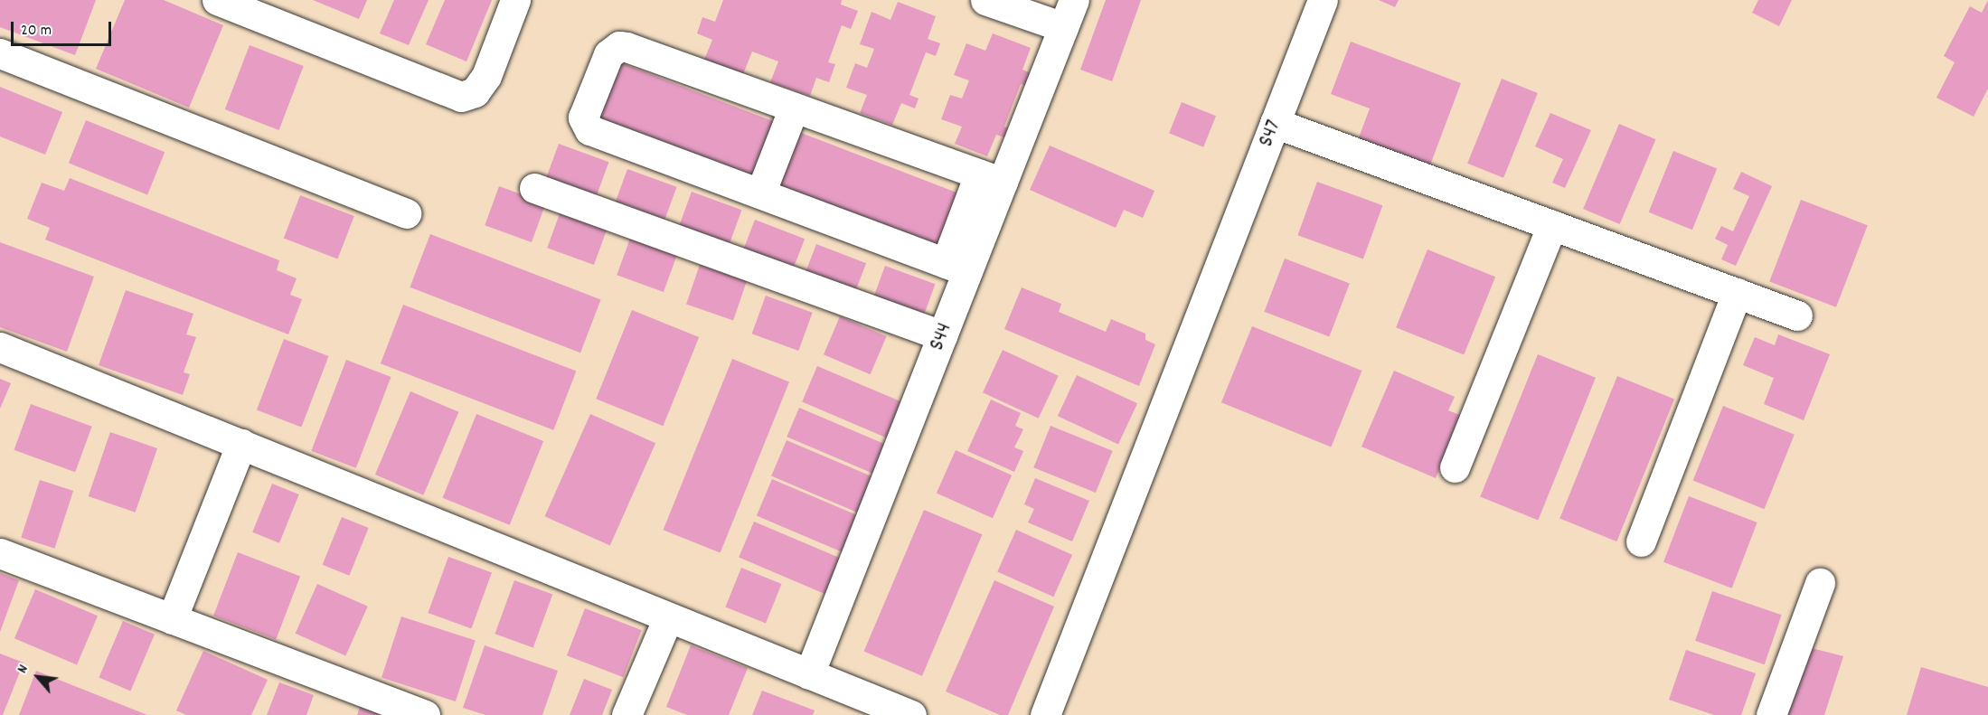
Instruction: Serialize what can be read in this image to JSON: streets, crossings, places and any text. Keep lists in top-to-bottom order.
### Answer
{
  "streets": {
    "street": ["S47", "S44"]
  },
  "scale_bar": "20 m",
  "north": "top left"
}
